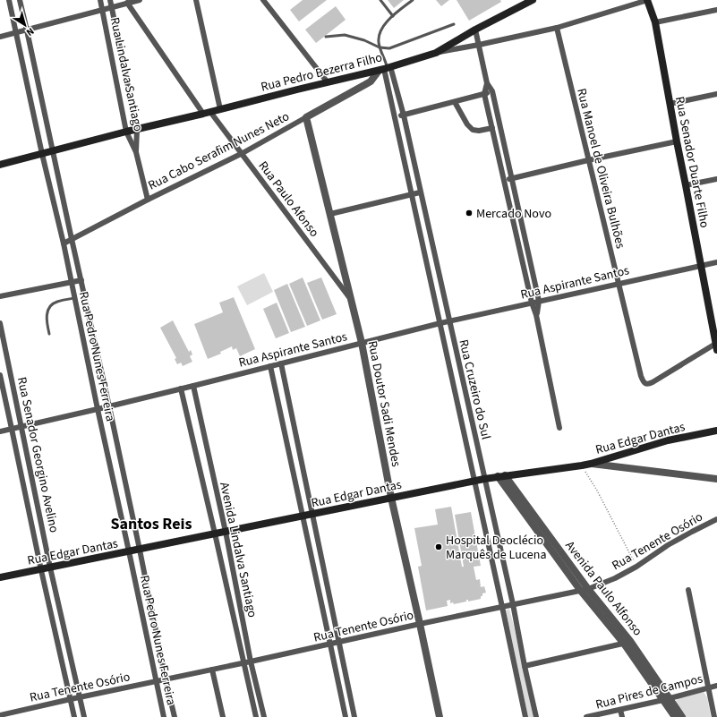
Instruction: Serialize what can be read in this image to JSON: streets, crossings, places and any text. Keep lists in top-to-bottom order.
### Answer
{
  "streets": {
    "main road": ["Rua Pedro Bezerra Filho", "Rua Senador Duarte Filho", "Rua Edgar Dantas"],
    "street": [
      "Rua Lindalva Santiago",
      "Rua Cabo Serafim Nunes Neto",
      "Rua Manoel de Oliveira Bulhões",
      "Rua Paulo Afonso",
      "Rua Aspirante Santos",
      "Rua Pedro Nunes Ferreira",
      "Rua Cruzeiro do Sul",
      "Rua Doutor Sadi Mendes",
      "Rua Senador Georgino Avelino",
      "Rua Tenente Osório",
      "Avenida Lindalva Santiago",
      "Avenida Paulo Alfonso",
      "Rua Pires de Campos"
    ]
  },
  "crossings": [
    ["Rua Pedro Bezerra Filho", "Rua Lindalva Santiago"],
    ["Rua Pedro Bezerra Filho", "Rua Cabo Serafim Nunes Neto"],
    ["Rua Pedro Bezerra Filho", "Rua Senador Duarte Filho"],
    ["Rua Pedro Bezerra Filho", "Rua Manoel de Oliveira Bulhões"],
    ["Rua Pedro Bezerra Filho", "Rua Paulo Afonso"],
    ["Rua Pedro Bezerra Filho", "Rua Pedro Nunes Ferreira"],
    ["Rua Pedro Bezerra Filho", "Rua Cruzeiro do Sul"],
    ["Rua Lindalva Santiago", "Rua Cabo Serafim Nunes Neto"],
    ["Rua Cabo Serafim Nunes Neto", "Rua Paulo Afonso"],
    ["Rua Cabo Serafim Nunes Neto", "Rua Pedro Nunes Ferreira"],
    ["Rua Cabo Serafim Nunes Neto", "Rua Cruzeiro do Sul"],
    ["Rua Cabo Serafim Nunes Neto", "Rua Doutor Sadi Mendes"],
    ["Rua Senador Duarte Filho", "Rua Manoel de Oliveira Bulhões"],
    ["Rua Senador Duarte Filho", "Rua Aspirante Santos"],
    ["Rua Manoel de Oliveira Bulhões", "Rua Aspirante Santos"],
    ["Rua Paulo Afonso", "Rua Doutor Sadi Mendes"],
    ["Rua Aspirante Santos", "Rua Pedro Nunes Ferreira"],
    ["Rua Aspirante Santos", "Rua Cruzeiro do Sul"],
    ["Rua Aspirante Santos", "Rua Doutor Sadi Mendes"],
    ["Rua Aspirante Santos", "Rua Senador Georgino Avelino"],
    ["Rua Aspirante Santos", "Avenida Lindalva Santiago"],
    ["Rua Pedro Nunes Ferreira", "Rua Edgar Dantas"],
    ["Rua Pedro Nunes Ferreira", "Rua Tenente Osório"],
    ["Rua Cruzeiro do Sul", "Rua Edgar Dantas"],
    ["Rua Cruzeiro do Sul", "Rua Tenente Osório"],
    ["Rua Doutor Sadi Mendes", "Rua Edgar Dantas"],
    ["Rua Doutor Sadi Mendes", "Rua Tenente Osório"],
    ["Rua Edgar Dantas", "Rua Senador Georgino Avelino"],
    ["Rua Edgar Dantas", "Avenida Lindalva Santiago"],
    ["Rua Edgar Dantas", "Avenida Paulo Alfonso"],
    ["Rua Senador Georgino Avelino", "Rua Tenente Osório"],
    ["Rua Tenente Osório", "Avenida Lindalva Santiago"],
    ["Rua Tenente Osório", "Avenida Paulo Alfonso"],
    ["Avenida Paulo Alfonso", "Rua Pires de Campos"]
  ],
  "districts": ["Santos Reis"],
  "places": ["Mercado Novo", "Hospital Deoclécio Marquês de Lucena"],
  "north": "bottom right"
}
